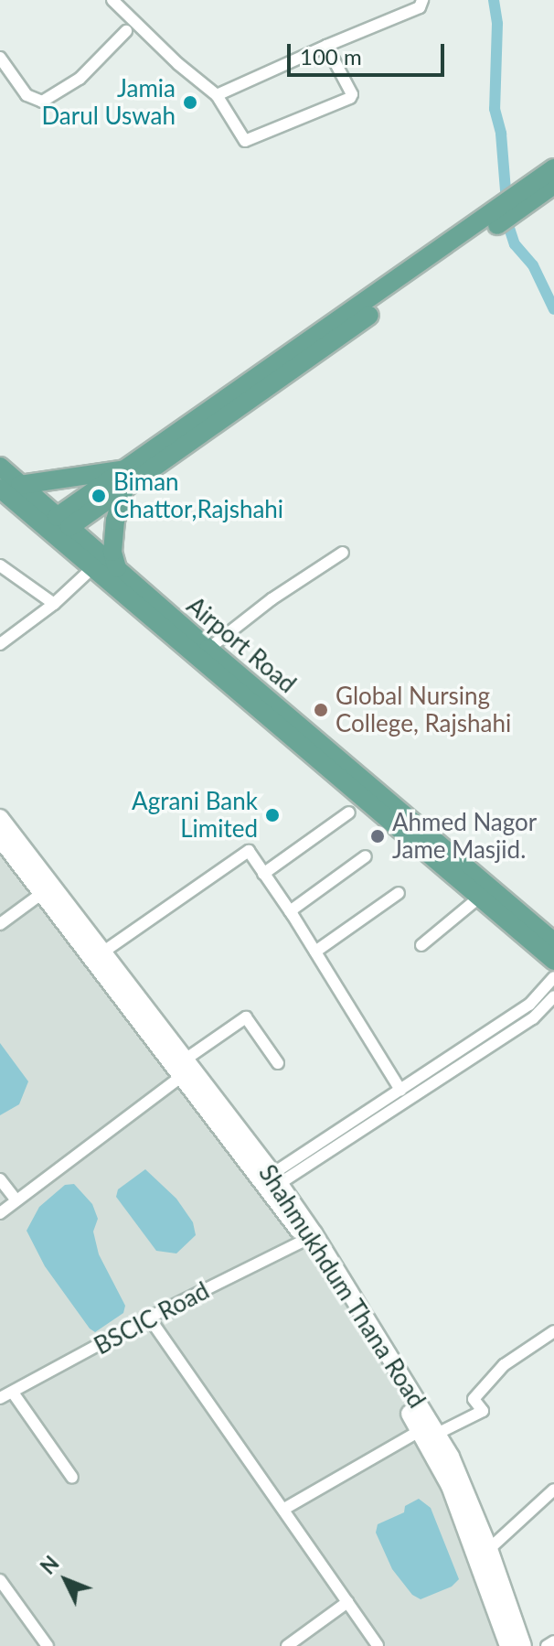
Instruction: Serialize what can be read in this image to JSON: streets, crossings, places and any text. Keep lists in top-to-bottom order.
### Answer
{
  "streets": {
    "main road": ["Airport Road", "Shahmukhdum Thana Road"],
    "street": ["BSCIC Road"]
  },
  "crossings": [
    ["Shahmukhdum Thana Road", "BSCIC Road"]
  ],
  "places": [
    "Jamia Darul Uswah",
    "Biman Chattor,Rajshahi",
    "Global Nursing College, Rajshahi",
    "Agrani Bank Limited",
    "Ahmed Nagor Jame Masjid."
  ],
  "scale_bar": "100 m",
  "north": "top left"
}
